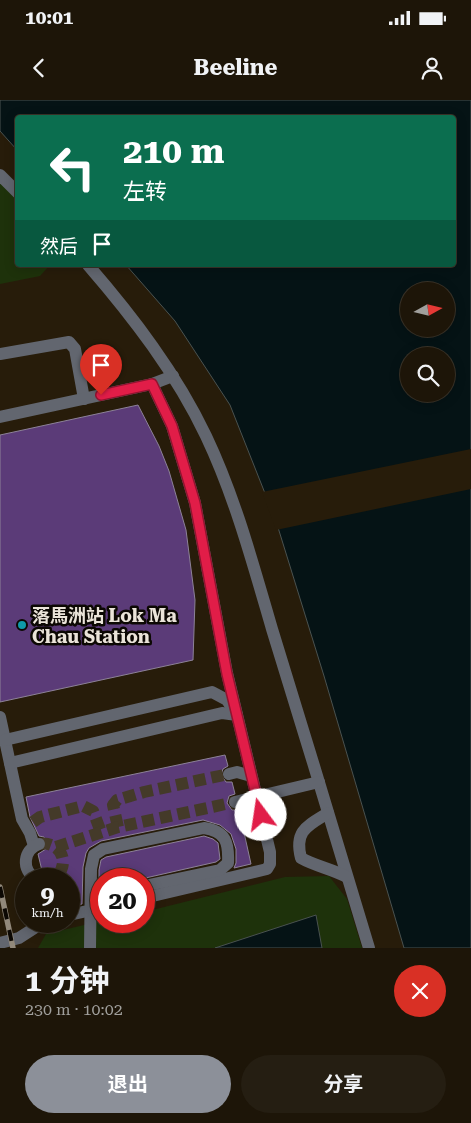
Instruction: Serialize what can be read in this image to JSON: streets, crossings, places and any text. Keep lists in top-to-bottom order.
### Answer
{
  "places": ["落馬洲站 Lok Ma Chau Station"],
  "north": "right",
  "page": {
    "status": "10:01",
    "header": "Beeline",
    "turn": ["210 m", "左转"],
    "then": "然后",
    "speed": "9 km/h",
    "limit": "20",
    "heading": ["1 分钟", "230 m · 10:02"],
    "buttons": ["退出", "分享"]
  }
}
